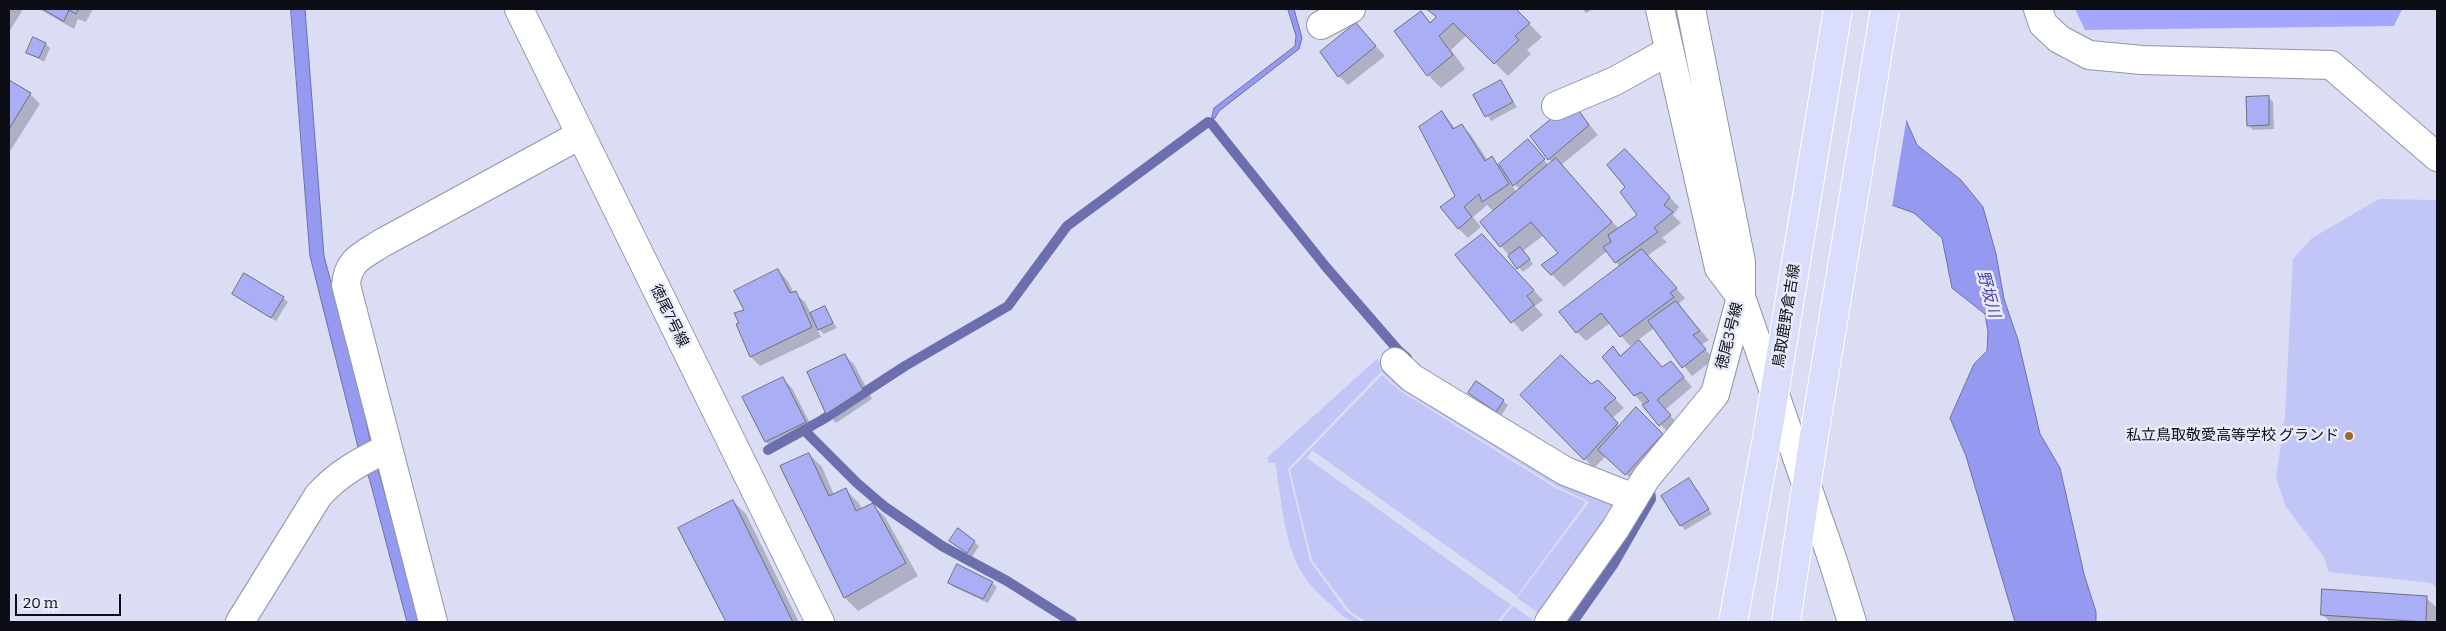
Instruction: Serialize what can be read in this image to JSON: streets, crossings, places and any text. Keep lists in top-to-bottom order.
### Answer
{
  "streets": {
    "main road": ["鳥取鹿野倉吉線"],
    "street": ["徳尾7号線", "徳尾3号線"]
  },
  "water": ["野坂川"],
  "places": ["私立鳥取敬愛高等学校 グランド"],
  "scale_bar": "20 m"
}
